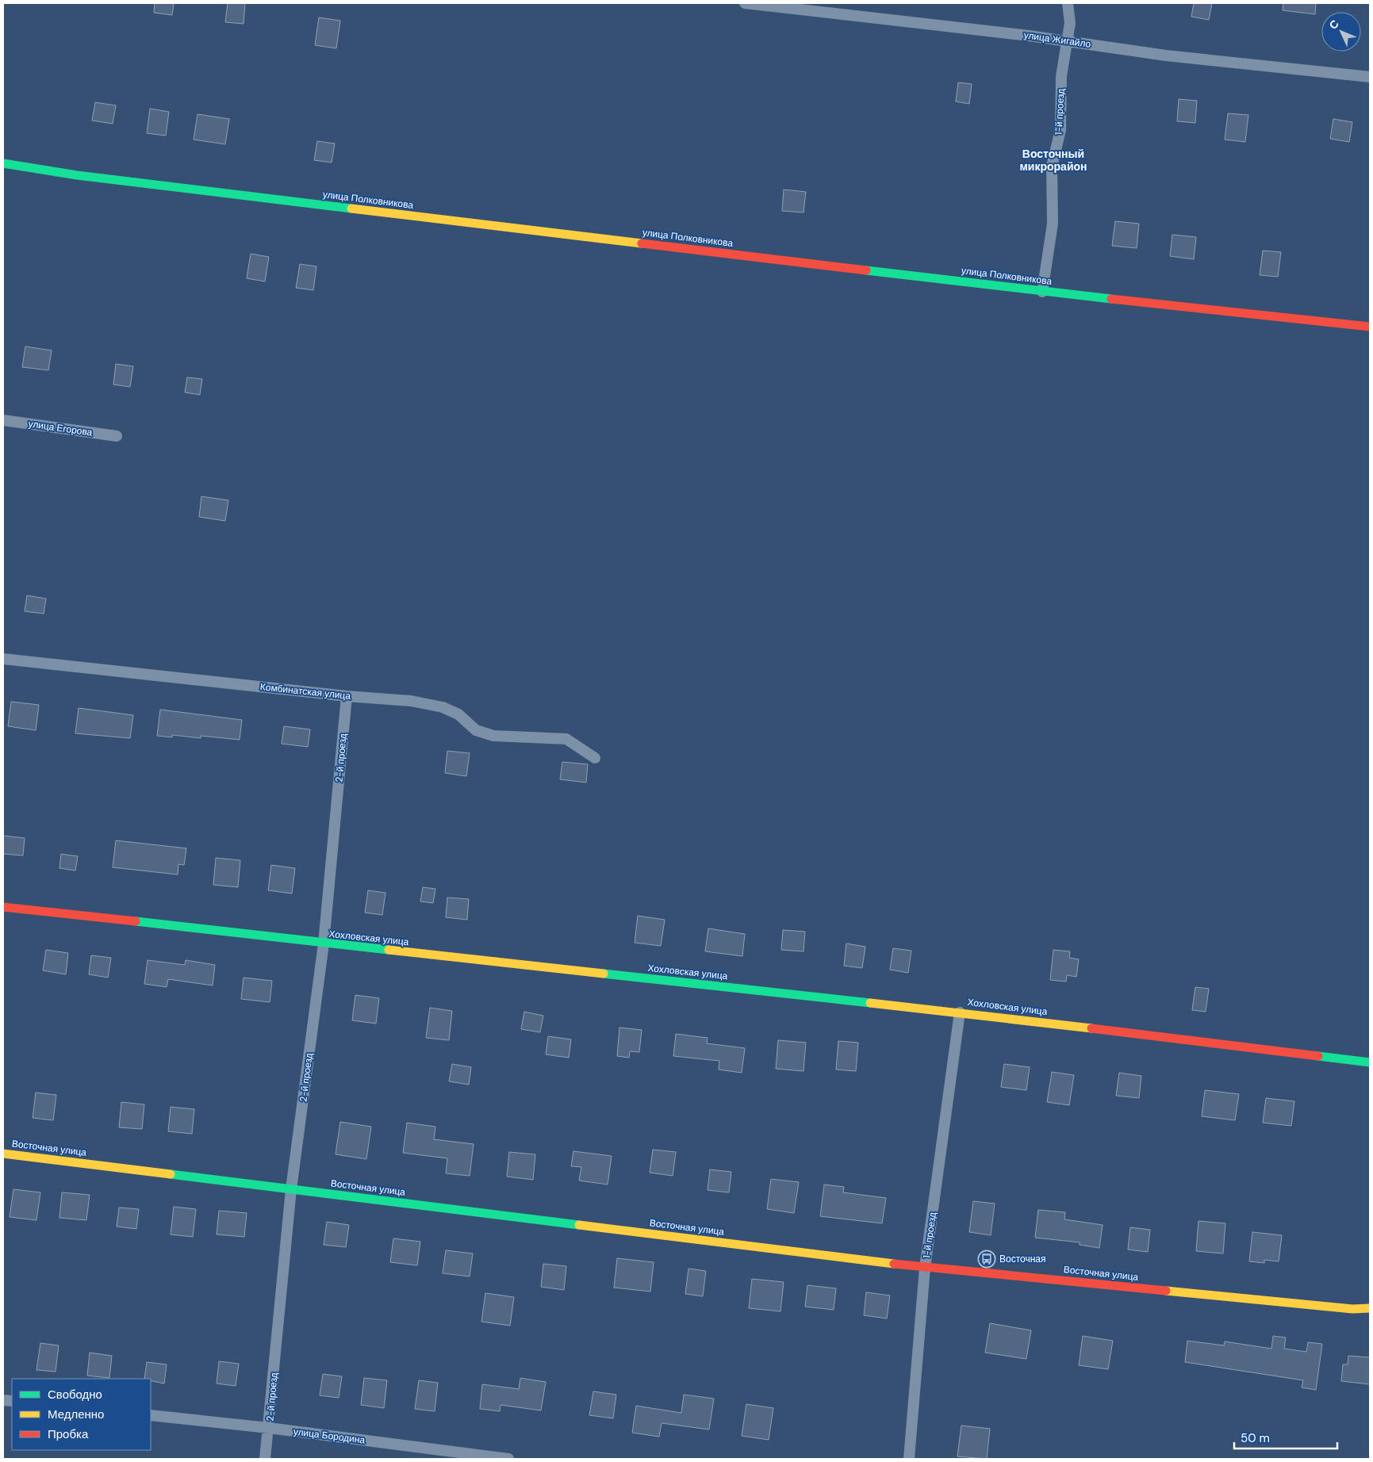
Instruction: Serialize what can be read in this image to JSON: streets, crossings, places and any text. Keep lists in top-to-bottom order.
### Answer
{
  "streets": {
    "street": [
      "улица Жигайло",
      "1-й проезд",
      "улица Полковникова",
      "улица Егорова",
      "Комбинатская улица",
      "2-й проезд",
      "Хохловская улица",
      "Восточная улица",
      "улица Бородина"
    ]
  },
  "crossings": [
    ["улица Жигайло", "1-й проезд"],
    ["1-й проезд", "улица Полковникова"],
    ["1-й проезд", "Хохловская улица"],
    ["1-й проезд", "Восточная улица"],
    ["Комбинатская улица", "2-й проезд"],
    ["2-й проезд", "Хохловская улица"],
    ["2-й проезд", "Восточная улица"],
    ["2-й проезд", "улица Бородина"]
  ],
  "districts": ["Восточный микрорайон"],
  "places": {
    "bus stop": ["Восточная"]
  },
  "legend": ["Свободно", "Медленно", "Пробка"],
  "scale_bar": "50 m",
  "north": "top left"
}
